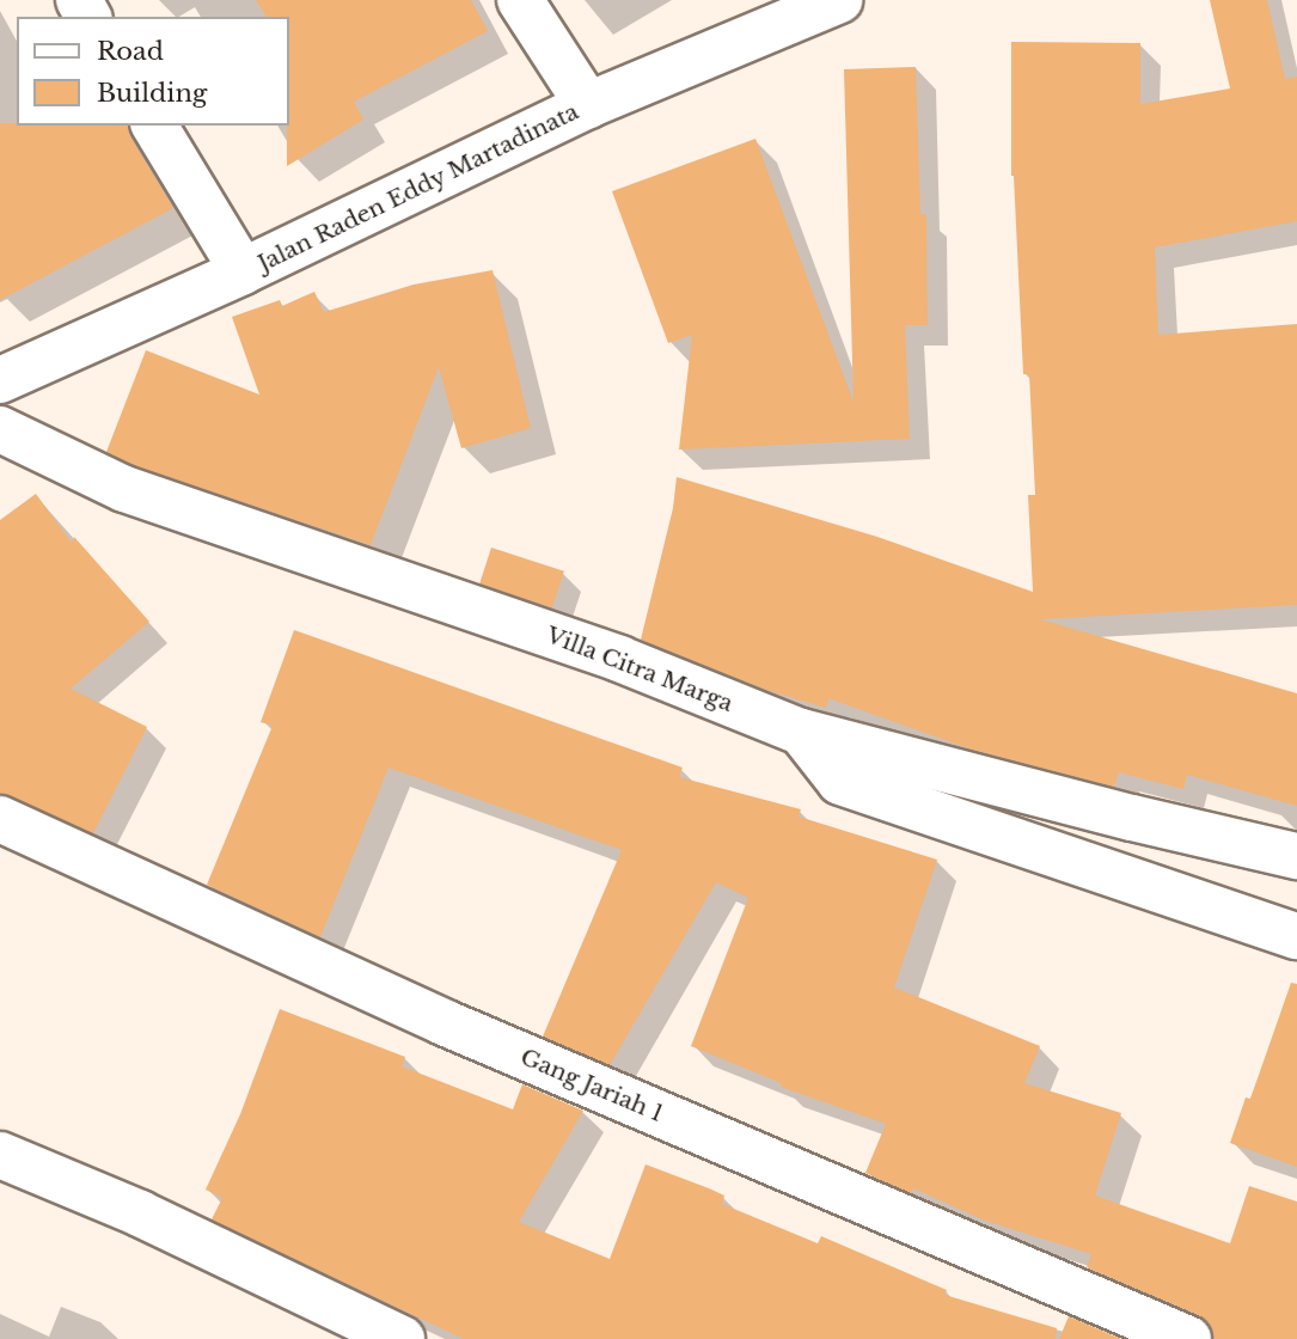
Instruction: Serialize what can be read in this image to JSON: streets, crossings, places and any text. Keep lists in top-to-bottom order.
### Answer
{
  "streets": {
    "street": ["Jalan Raden Eddy Martadinata", "Villa Citra Marga", "Gang Jariah 1"]
  },
  "legend": ["Road", "Building"]
}
